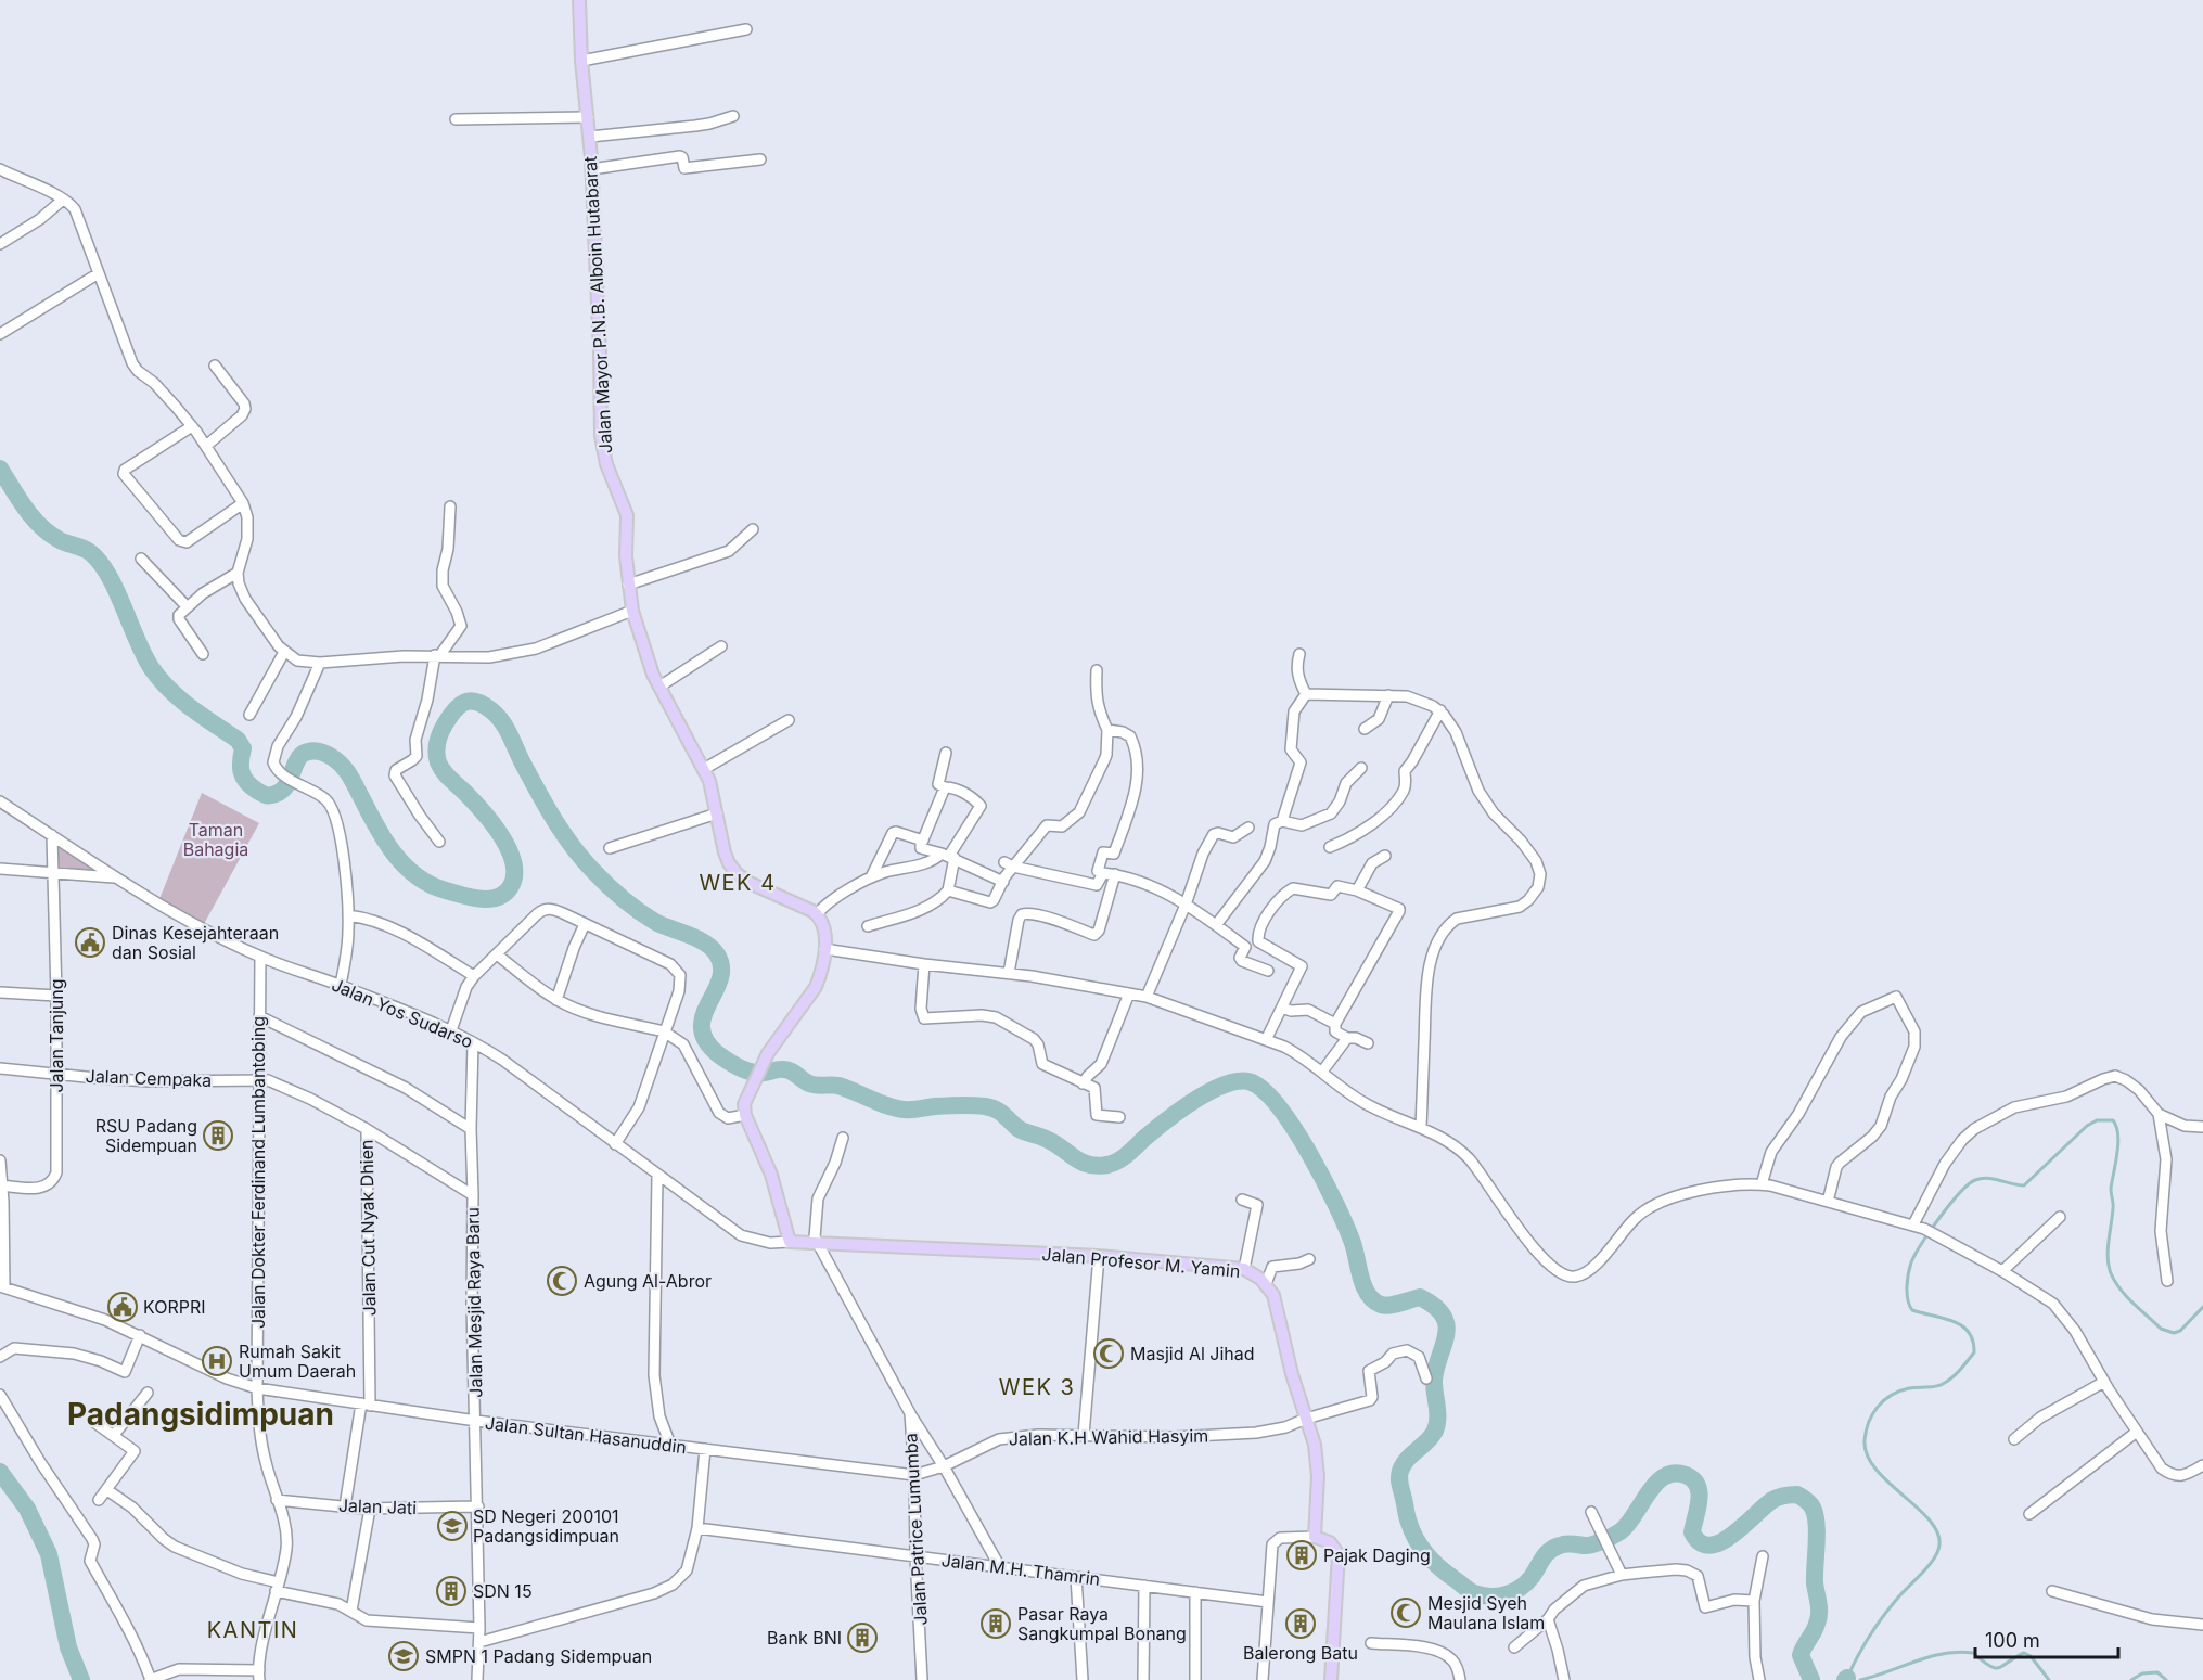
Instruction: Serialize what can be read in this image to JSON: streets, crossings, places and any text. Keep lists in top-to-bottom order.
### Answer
{
  "streets": {
    "main road": ["Jalan Mayor P.N.B. Alboin Hutabarat", "Jalan Profesor M. Yamin"],
    "street": [
      "Jalan Yos Sudarso",
      "Jalan Tanjung",
      "Jalan Cempaka",
      "Jalan Dokter Ferdinand Lumbantobing",
      "Jalan Cut Nyak Dhien",
      "Jalan Mesjid Raya Baru",
      "Jalan Sultan Hasanuddin",
      "Jalan K.H Wahid Hasyim",
      "Jalan Jati",
      "Jalan Patrice Lumumba",
      "Jalan M.H. Thamrin"
    ]
  },
  "crossings": [
    ["Jalan Yos Sudarso", "Jalan Tanjung"],
    ["Jalan Yos Sudarso", "Jalan Dokter Ferdinand Lumbantobing"],
    ["Jalan Yos Sudarso", "Jalan Profesor M. Yamin"],
    ["Jalan Yos Sudarso", "Jalan Mesjid Raya Baru"],
    ["Jalan Tanjung", "Jalan Cempaka"],
    ["Jalan Cempaka", "Jalan Dokter Ferdinand Lumbantobing"],
    ["Jalan Dokter Ferdinand Lumbantobing", "Jalan Sultan Hasanuddin"],
    ["Jalan Dokter Ferdinand Lumbantobing", "Jalan Jati"],
    ["Jalan Cut Nyak Dhien", "Jalan Sultan Hasanuddin"],
    ["Jalan Cut Nyak Dhien", "Jalan Jati"],
    ["Jalan Profesor M. Yamin", "Jalan K.H Wahid Hasyim"],
    ["Jalan Profesor M. Yamin", "Jalan Patrice Lumumba"],
    ["Jalan Mesjid Raya Baru", "Jalan Sultan Hasanuddin"],
    ["Jalan Mesjid Raya Baru", "Jalan Jati"],
    ["Jalan Sultan Hasanuddin", "Jalan K.H Wahid Hasyim"],
    ["Jalan Sultan Hasanuddin", "Jalan Patrice Lumumba"],
    ["Jalan K.H Wahid Hasyim", "Jalan Patrice Lumumba"],
    ["Jalan Patrice Lumumba", "Jalan M.H. Thamrin"]
  ],
  "districts": [
    "WEK 4",
    "WEK 3",
    "Padangsidimpuan",
    "KANTIN"
  ],
  "parks": ["Taman Bahagia"],
  "places": {
    "public building": ["Dinas Kesejahteraan dan Sosial", "KORPRI"],
    "building": [
      "RSU Padang Sidempuan",
      "Pajak Daging",
      "SDN 15",
      "Pasar Raya Sangkumpal Bonang",
      "Balerong Batu",
      "Bank BNI"
    ],
    "mosque": ["Agung Al-Abror", "Masjid Al Jihad", "Mesjid Syeh Maulana Islam"],
    "hospital": ["Rumah Sakit Umum Daerah"],
    "school or university": ["SD Negeri 200101 Padangsidimpuan", "SMPN 1 Padang Sidempuan"]
  },
  "scale_bar": "100 m"
}
